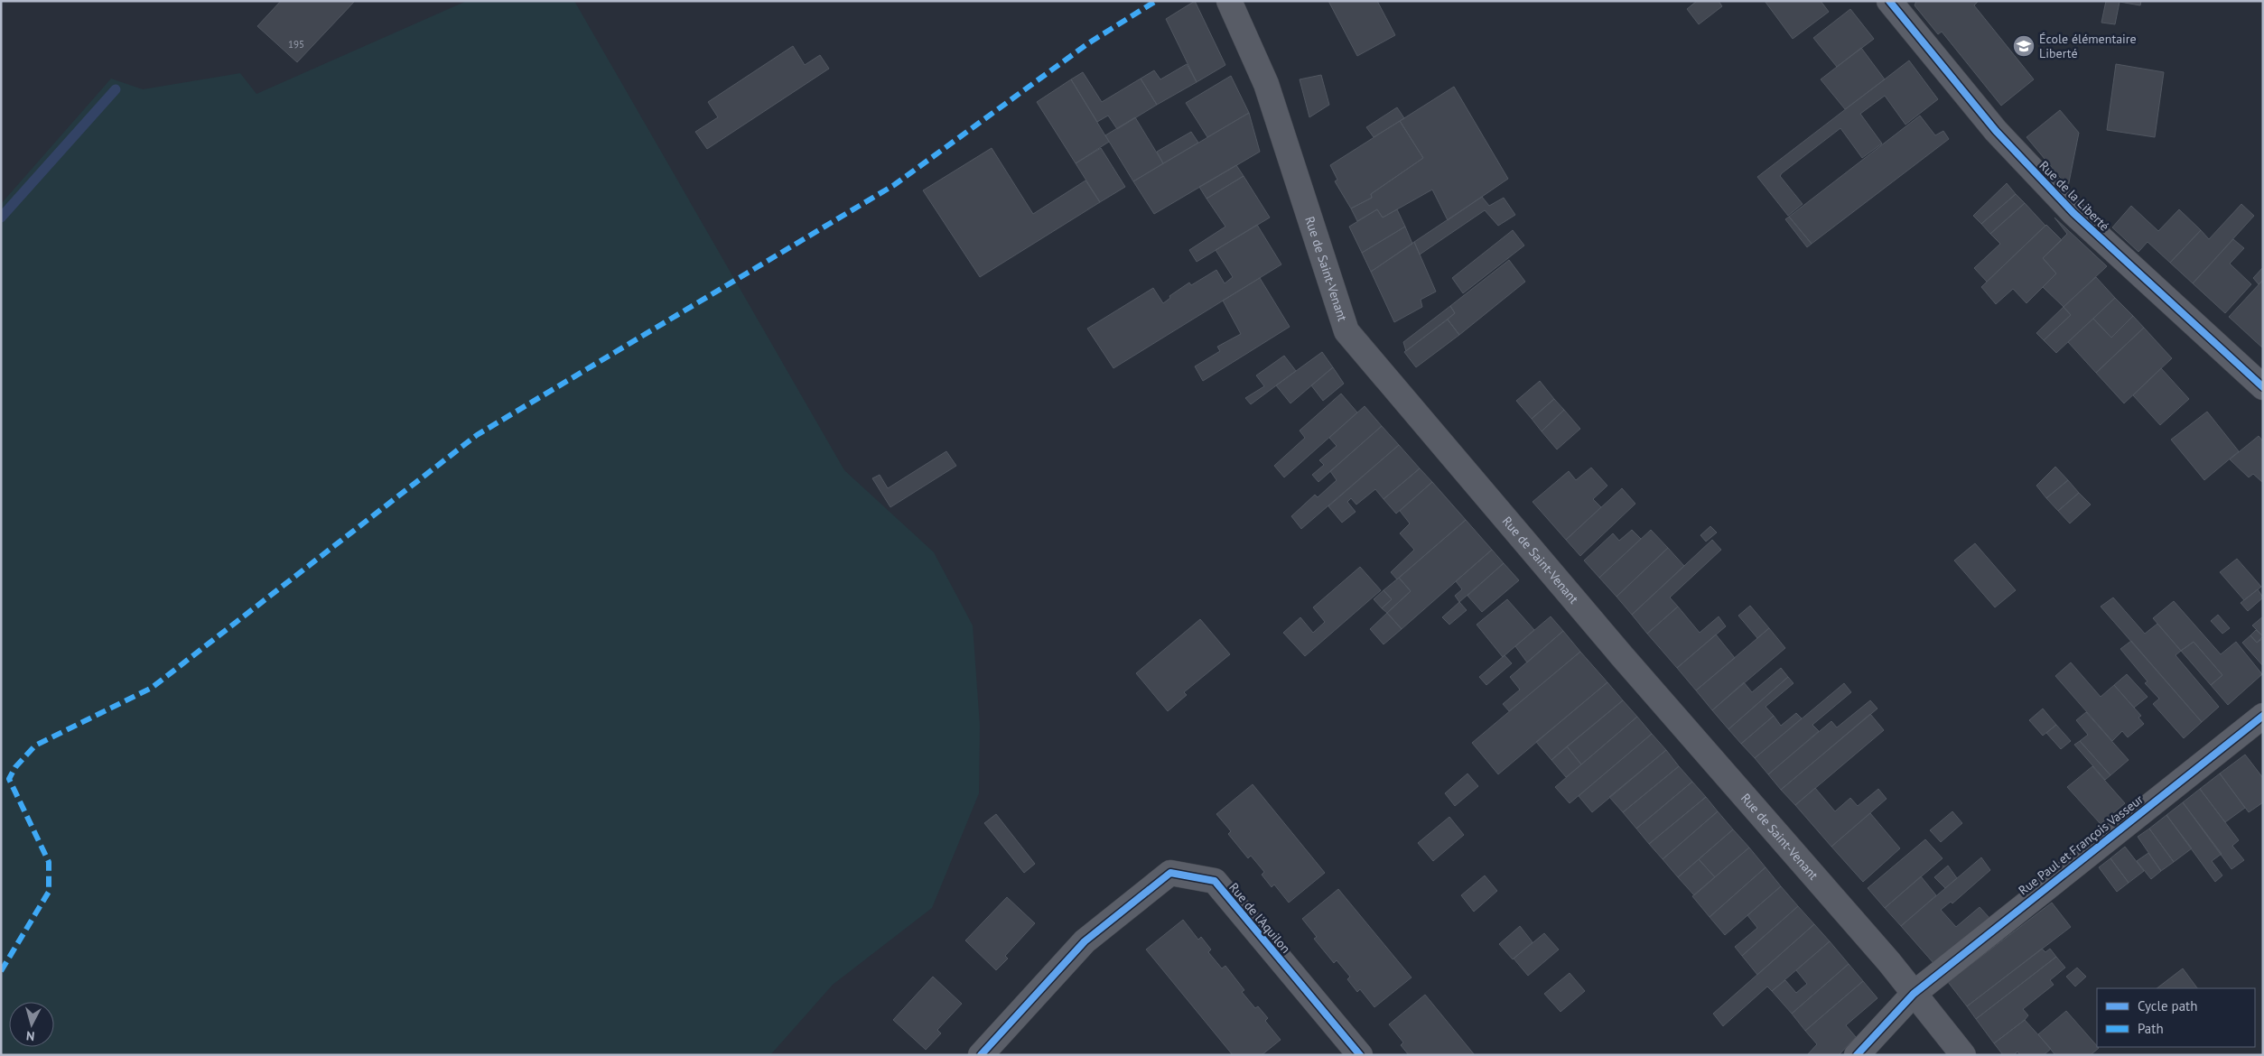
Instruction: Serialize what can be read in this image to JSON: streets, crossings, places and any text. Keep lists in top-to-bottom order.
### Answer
{
  "streets": {
    "main road": ["Rue de Saint-Venant"],
    "street": ["Rue de la Liberté", "Rue Paul et François Vasseur", "Rue de l'Aquilon"]
  },
  "crossings": [
    ["Rue de Saint-Venant", "Rue Paul et François Vasseur"]
  ],
  "places": {
    "school or university": ["École élémentaire Liberté"]
  },
  "house_numbers": ["195"],
  "legend": ["Cycle path", "Path"],
  "north": "bottom"
}
